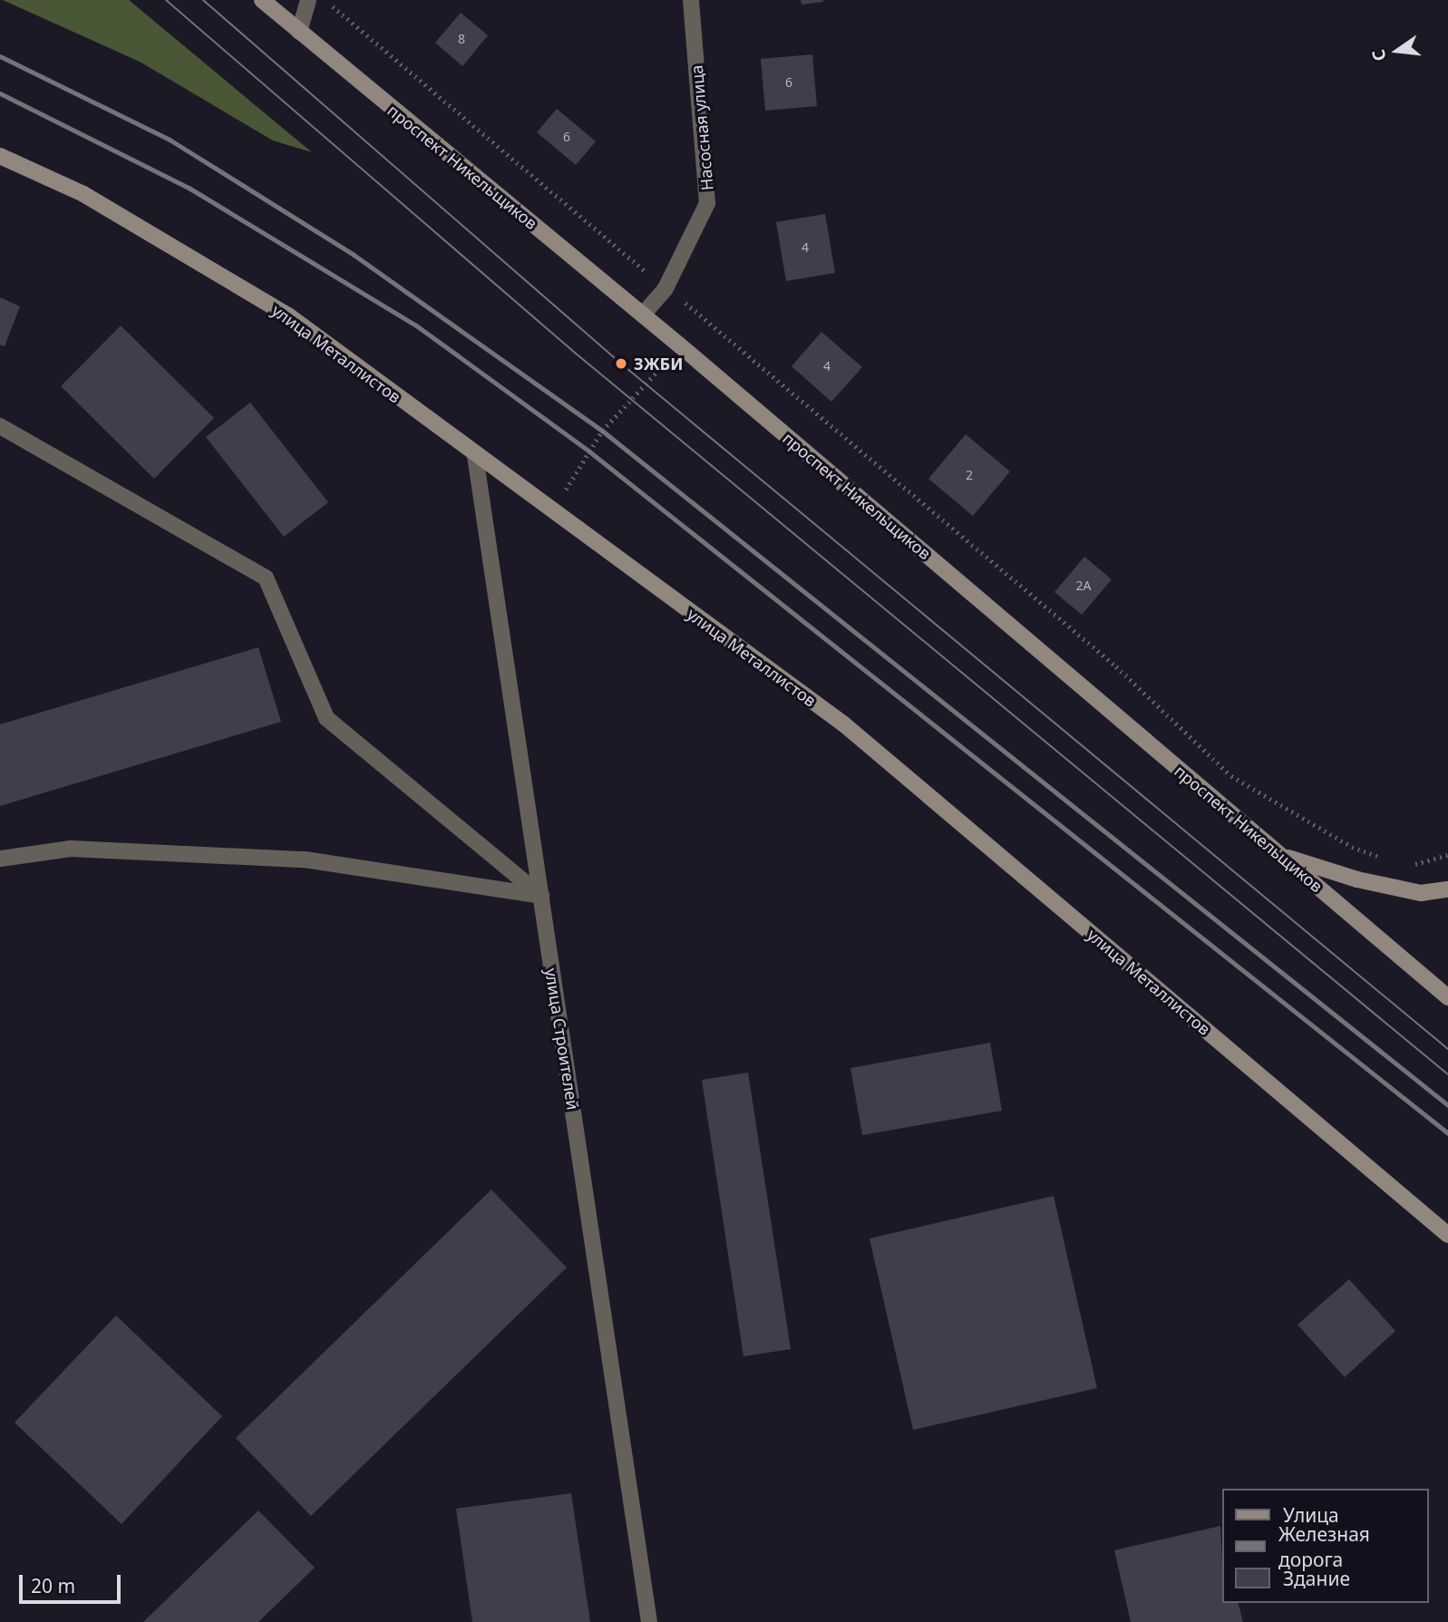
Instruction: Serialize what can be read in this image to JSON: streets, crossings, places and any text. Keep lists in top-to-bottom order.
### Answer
{
  "streets": {
    "main road": ["проспект Никельщиков", "улица Металлистов"],
    "street": ["Насосная улица", "улица Строителей"]
  },
  "crossings": [
    ["Насосная улица", "проспект Никельщиков"],
    ["улица Металлистов", "улица Строителей"]
  ],
  "places": ["ЗЖБИ"],
  "house_numbers": [
    "8",
    "6",
    "6",
    "4",
    "4",
    "2",
    "2А"
  ],
  "legend": ["Улица", "Железная дорога", "Здание"],
  "scale_bar": "20 m",
  "north": "left"
}
